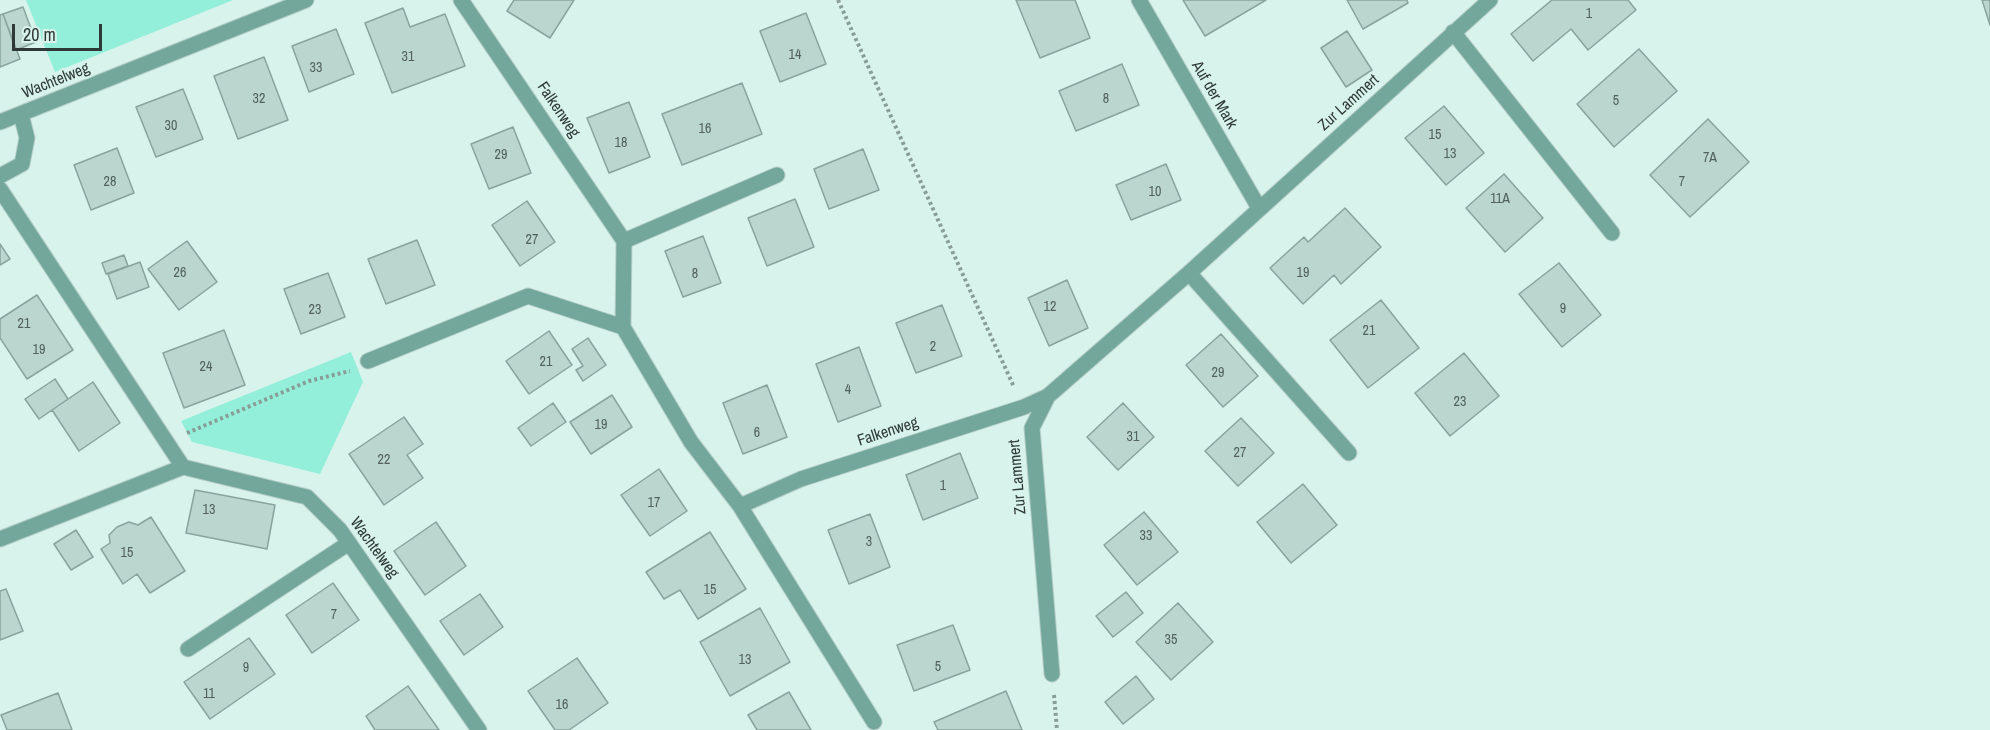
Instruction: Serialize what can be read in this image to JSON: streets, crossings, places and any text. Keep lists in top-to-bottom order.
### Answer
{
  "streets": {
    "street": [
      "Wachtelweg",
      "Auf der Mark",
      "Zur Lammert",
      "Falkenweg"
    ]
  },
  "crossings": [
    ["Auf der Mark", "Zur Lammert"],
    ["Zur Lammert", "Falkenweg"]
  ],
  "house_numbers": [
    "1",
    "14",
    "31",
    "33",
    "32",
    "8",
    "5",
    "30",
    "16",
    "15",
    "18",
    "13",
    "29",
    "7A",
    "28",
    "7",
    "10",
    "11A",
    "27",
    "26",
    "19",
    "8",
    "12",
    "9",
    "23",
    "21",
    "21",
    "2",
    "19",
    "21",
    "24",
    "29",
    "4",
    "23",
    "19",
    "6",
    "31",
    "27",
    "22",
    "1",
    "17",
    "13",
    "33",
    "3",
    "15",
    "15",
    "7",
    "35",
    "13",
    "5",
    "9",
    "11",
    "16"
  ],
  "scale_bar": "20 m"
}
